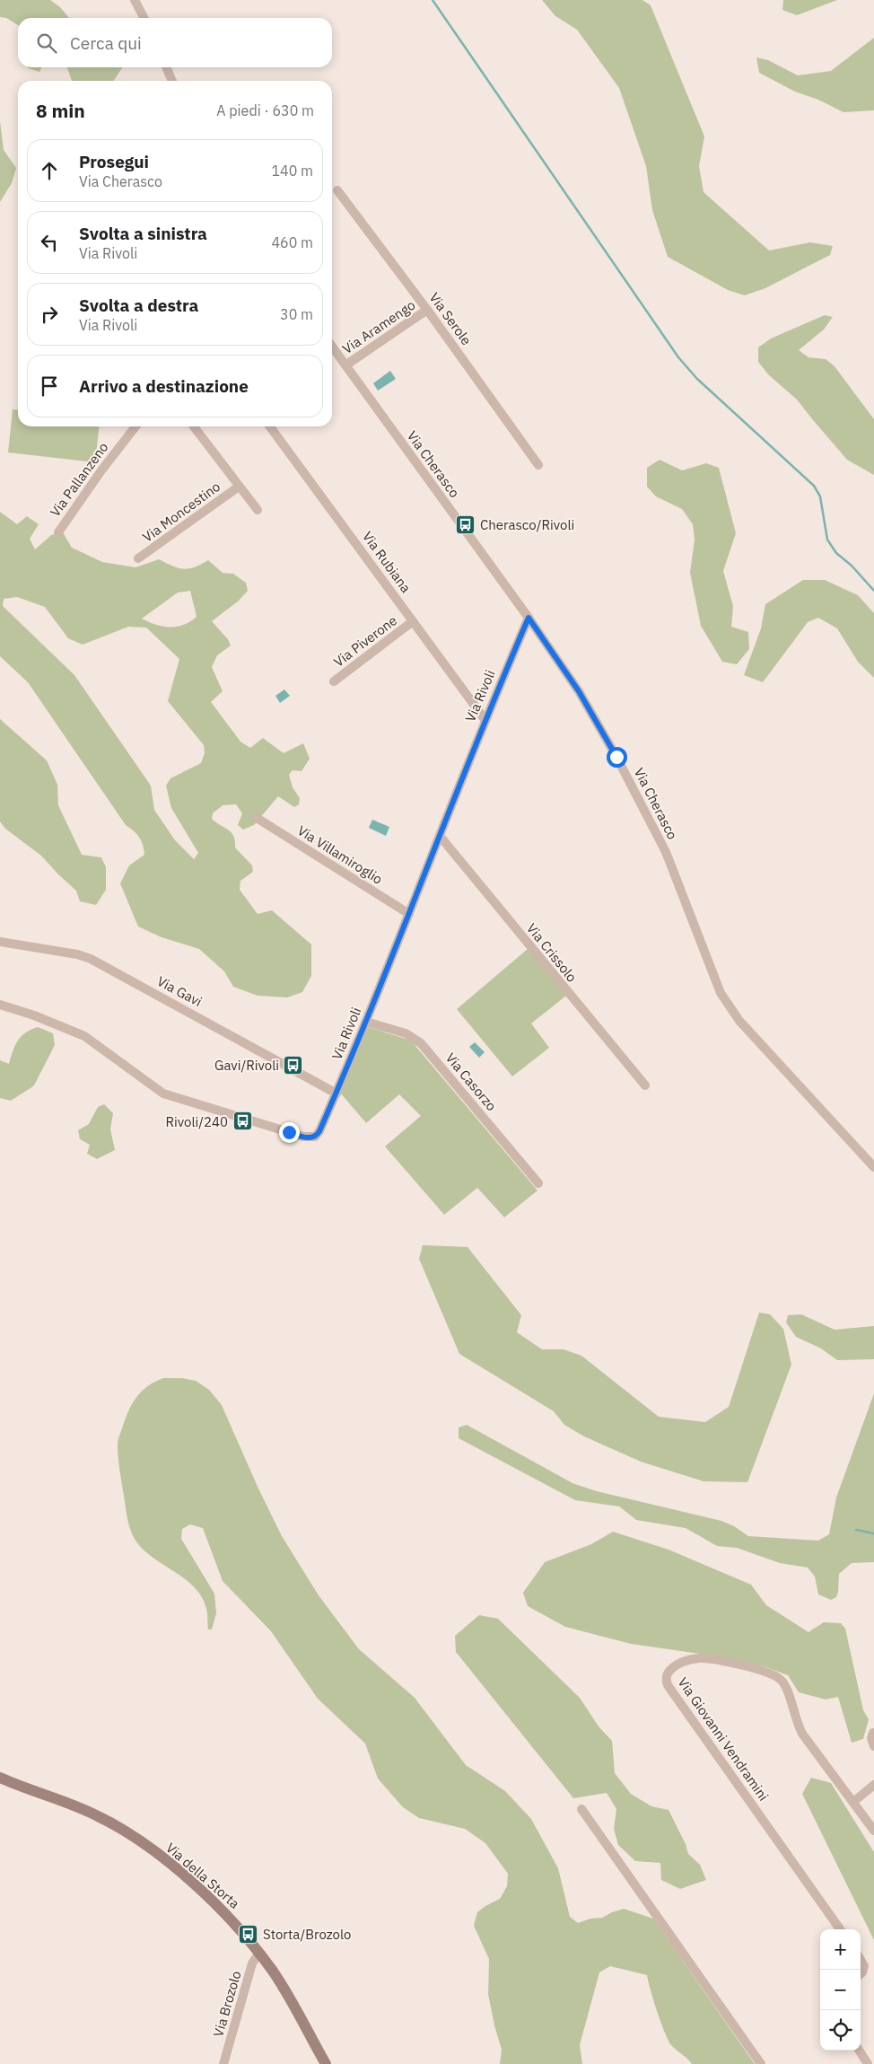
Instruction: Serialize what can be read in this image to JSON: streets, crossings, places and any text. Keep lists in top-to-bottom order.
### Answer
{
  "streets": {
    "main road": ["Via della Storta"],
    "street": [
      "Via Serole",
      "Via Aramengo",
      "Via Cherasco",
      "Via Pallanzeno",
      "Via Moncestino",
      "Via Rubiana",
      "Via Piverone",
      "Via Rivoli",
      "Via Villamiroglio",
      "Via Crissolo",
      "Via Gavi",
      "Via Casorzo",
      "Via Giovanni Vendramini",
      "Via Brozolo"
    ]
  },
  "crossings": [
    ["Via Serole", "Via Aramengo"],
    ["Via Aramengo", "Via Cherasco"],
    ["Via Cherasco", "Via Rivoli"],
    ["Via Rubiana", "Via Piverone"],
    ["Via Rubiana", "Via Rivoli"],
    ["Via Rivoli", "Via Villamiroglio"],
    ["Via Rivoli", "Via Crissolo"],
    ["Via Rivoli", "Via Gavi"],
    ["Via Rivoli", "Via Casorzo"],
    ["Via della Storta", "Via Brozolo"]
  ],
  "places": {
    "bus stop": [
      "Cherasco/Rivoli",
      "Gavi/Rivoli",
      "Rivoli/240",
      "Storta/Brozolo"
    ]
  },
  "page": {
    "search": "Cerca qui",
    "heading": ["8 min", "A piedi · 630 m"],
    "list": [
      ["Prosegui", "Via Cherasco", "140 m"],
      ["Svolta a sinistra", "Via Rivoli", "460 m"],
      ["Svolta a destra", "Via Rivoli", "30 m"],
      "Arrivo a destinazione"
    ],
    "map_buttons": ["+", "−"]
  }
}
